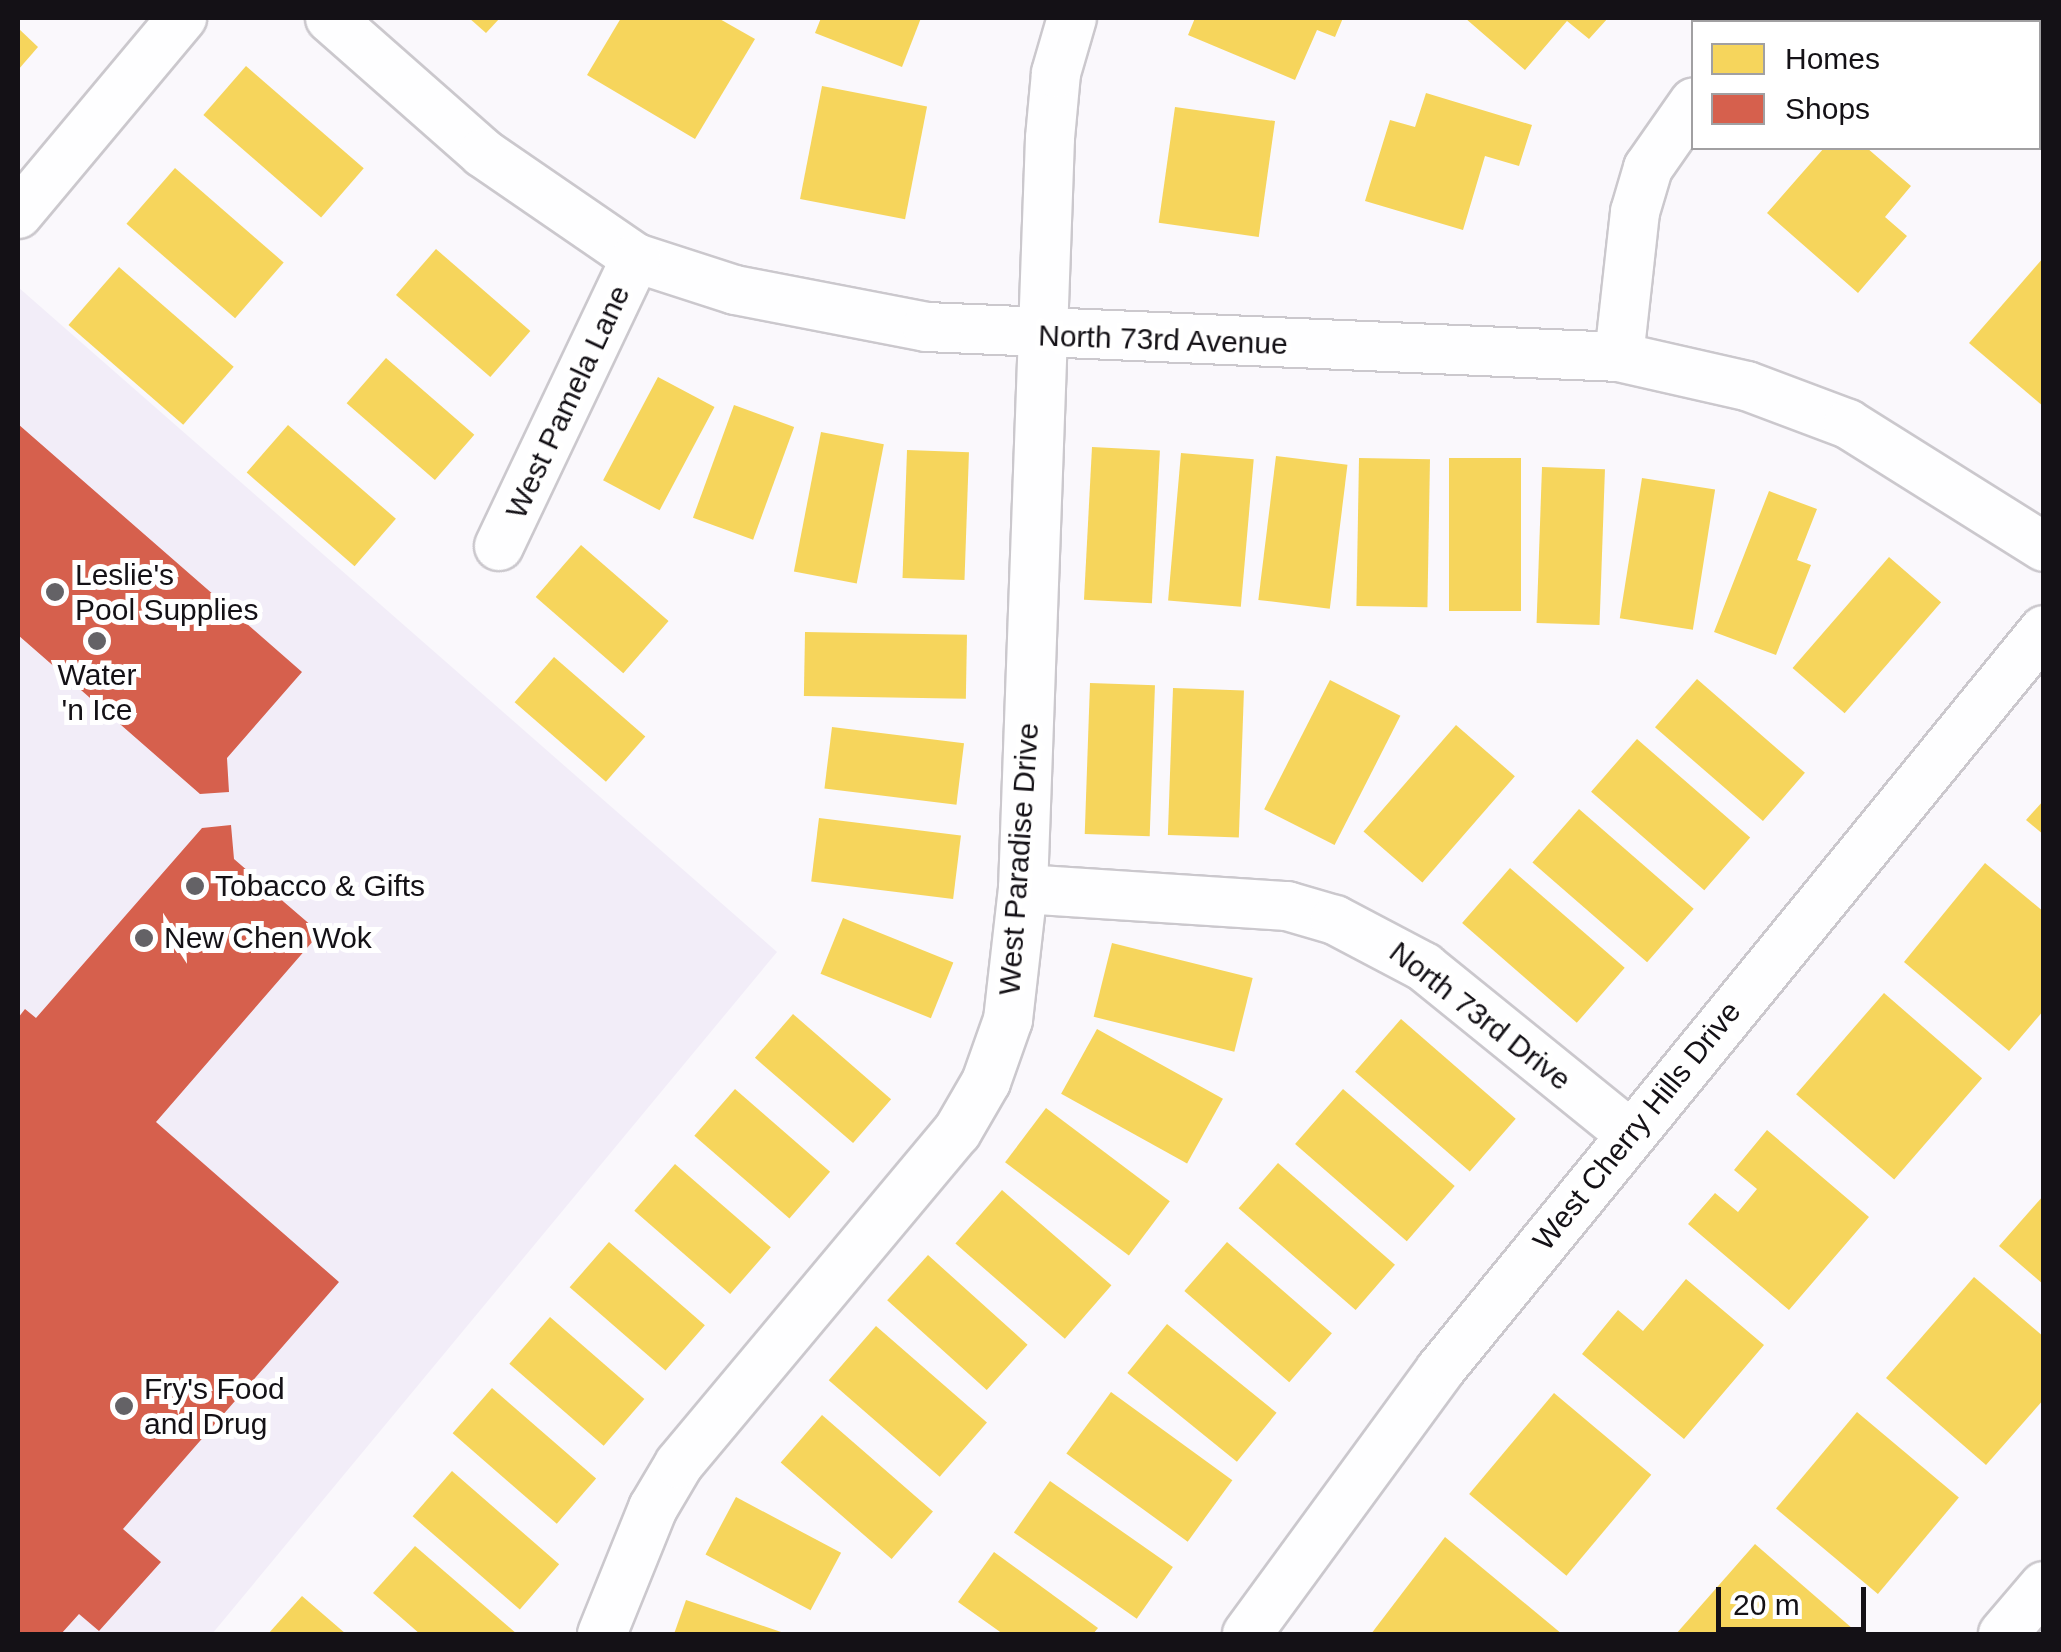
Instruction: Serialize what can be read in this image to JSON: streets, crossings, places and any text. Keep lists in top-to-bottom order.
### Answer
{
  "streets": {
    "street": [
      "North 73rd Avenue",
      "West Pamela Lane",
      "West Paradise Drive",
      "North 73rd Drive",
      "West Cherry Hills Drive"
    ]
  },
  "crossings": [
    ["North 73rd Avenue", "West Pamela Lane"],
    ["North 73rd Avenue", "West Paradise Drive"],
    ["West Paradise Drive", "North 73rd Drive"],
    ["North 73rd Drive", "West Cherry Hills Drive"]
  ],
  "places": [
    "Leslie's Pool Supplies",
    "Water 'n Ice",
    "Tobacco & Gifts",
    "New Chen Wok",
    "Fry's Food and Drug"
  ],
  "legend": ["Homes", "Shops"],
  "scale_bar": "20 m"
}
